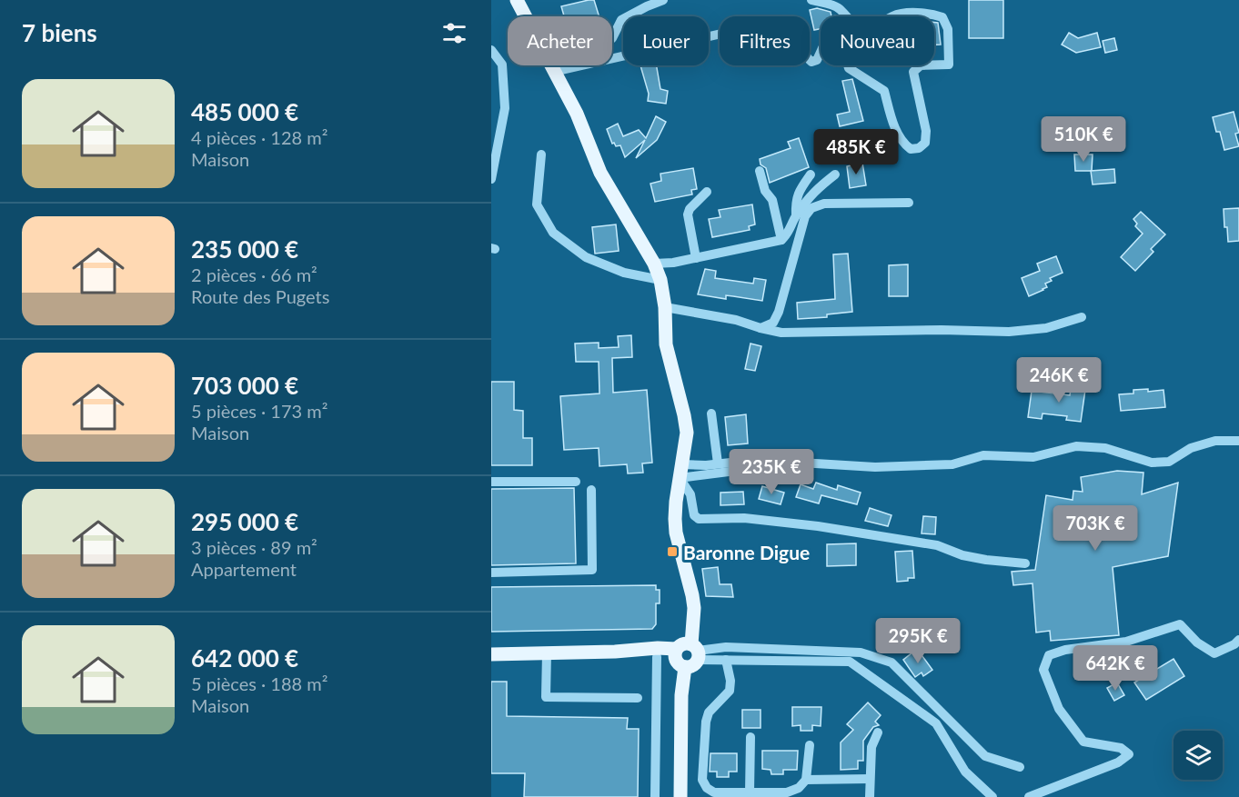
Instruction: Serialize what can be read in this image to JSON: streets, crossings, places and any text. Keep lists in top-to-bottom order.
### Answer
{
  "places": {
    "transit": ["Baronne Digue"]
  },
  "page": {
    "heading": "7 biens",
    "chip": [
      "Acheter",
      "Louer",
      "Filtres",
      "Nouveau"
    ],
    "list": [
      {
        "name": "485 000 €",
        "note": "4 pièces · 128 m² · Maison"
      },
      {
        "name": "235 000 €",
        "note": "2 pièces · 66 m² · Route des Pugets"
      },
      {
        "name": "703 000 €",
        "note": "5 pièces · 173 m² · Maison"
      },
      {
        "name": "295 000 €",
        "note": "3 pièces · 89 m² · Appartement"
      },
      {
        "name": "642 000 €",
        "note": "5 pièces · 188 m² · Maison"
      }
    ],
    "price": [
      "510K €",
      "485K €",
      "246K €",
      "235K €",
      "703K €",
      "295K €",
      "642K €"
    ]
  }
}
